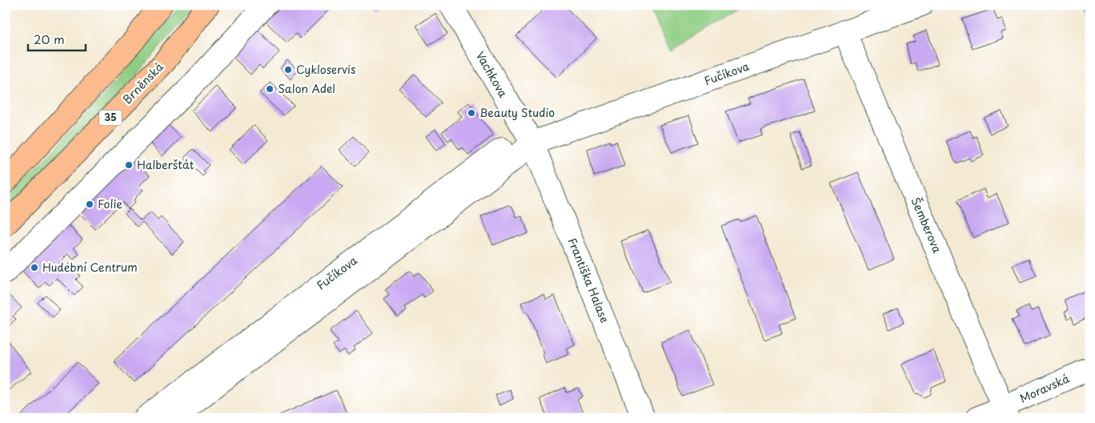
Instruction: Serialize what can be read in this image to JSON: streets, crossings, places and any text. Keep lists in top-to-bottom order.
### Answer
{
  "streets": {
    "main road": ["Brněnská", "35"],
    "street": [
      "Fučíkova",
      "Vachkova",
      "Šemberova",
      "Františka Halase",
      "Moravská"
    ]
  },
  "crossings": [
    ["Fučíkova", "Vachkova"],
    ["Fučíkova", "Šemberova"],
    ["Fučíkova", "Františka Halase"],
    ["Vachkova", "Františka Halase"],
    ["Šemberova", "Moravská"]
  ],
  "places": [
    "Cykloservis",
    "Salon Adel",
    "Beauty Studio",
    "Halberštát",
    "Folie",
    "Hudební Centrum"
  ],
  "scale_bar": "20 m"
}
